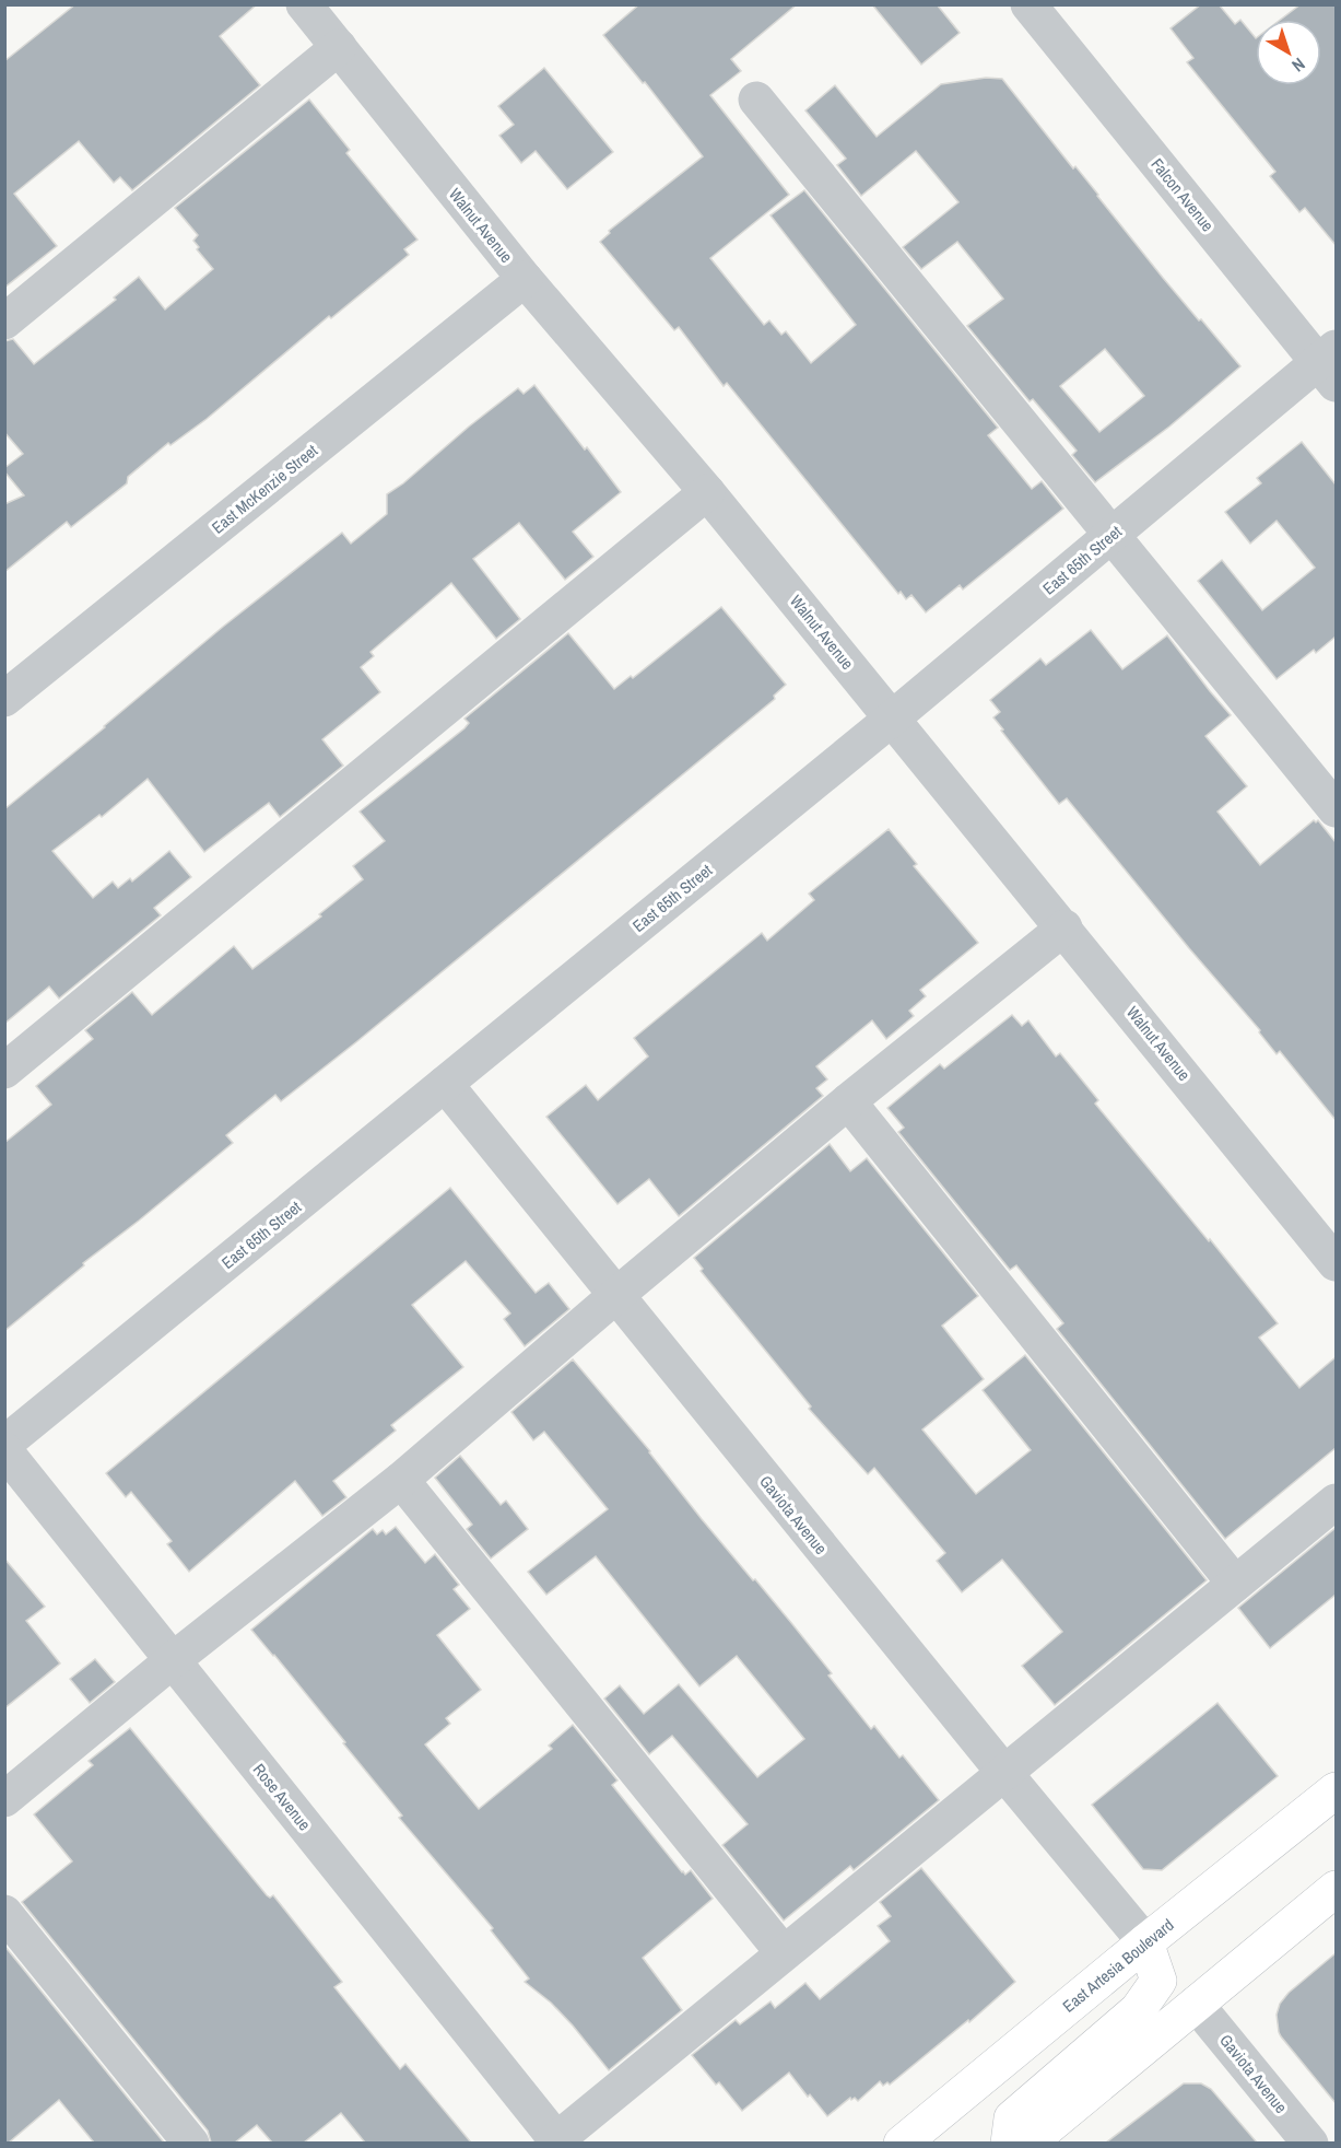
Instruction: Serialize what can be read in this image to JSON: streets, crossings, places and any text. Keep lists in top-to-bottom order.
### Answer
{
  "streets": {
    "main road": ["East Artesia Boulevard"],
    "street": [
      "Falcon Avenue",
      "Walnut Avenue",
      "East McKenzie Street",
      "East 65th Street",
      "Gaviota Avenue",
      "Rose Avenue"
    ]
  },
  "crossings": [
    ["Falcon Avenue", "East 65th Street"],
    ["Walnut Avenue", "East McKenzie Street"],
    ["Walnut Avenue", "East 65th Street"],
    ["East 65th Street", "Gaviota Avenue"],
    ["Gaviota Avenue", "East Artesia Boulevard"]
  ],
  "north": "bottom right"
}
